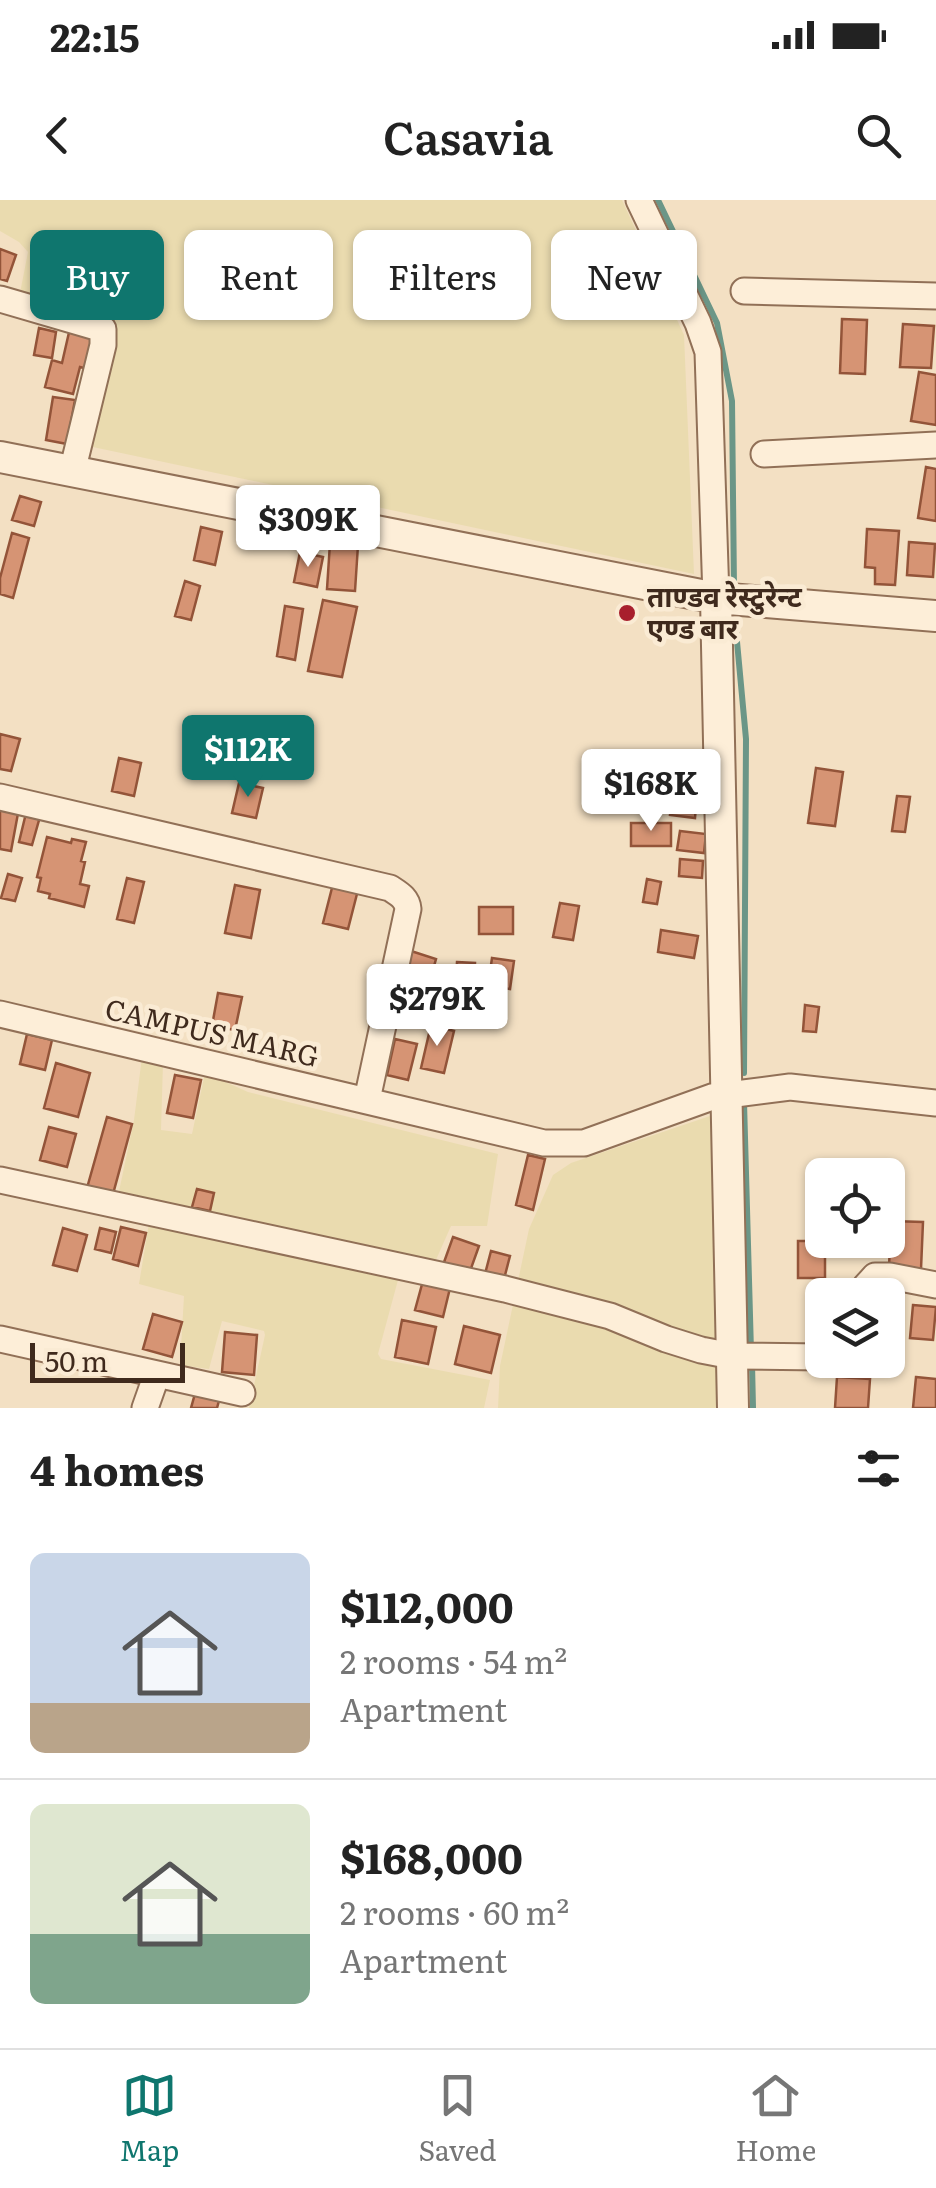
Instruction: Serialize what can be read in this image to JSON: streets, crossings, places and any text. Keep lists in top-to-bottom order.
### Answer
{
  "streets": {
    "street": ["CAMPUS MARG"]
  },
  "places": ["ताण्डव रेस्टुरेन्ट एण्ड बार"],
  "scale_bar": "50 m",
  "page": {
    "status": "22:15",
    "header": "Casavia",
    "chip": [
      "Buy",
      "Rent",
      "Filters",
      "New"
    ],
    "price": [
      "$309K",
      "$112K",
      "$168K",
      "$279K"
    ],
    "scale": "50 m",
    "heading": "4 homes",
    "list": [
      {
        "name": "$112,000",
        "note": "2 rooms · 54 m² · Apartment"
      },
      {
        "name": "$168,000",
        "note": "2 rooms · 60 m² · Apartment"
      }
    ],
    "tabs": ["Map", "Saved", "Home"]
  }
}
